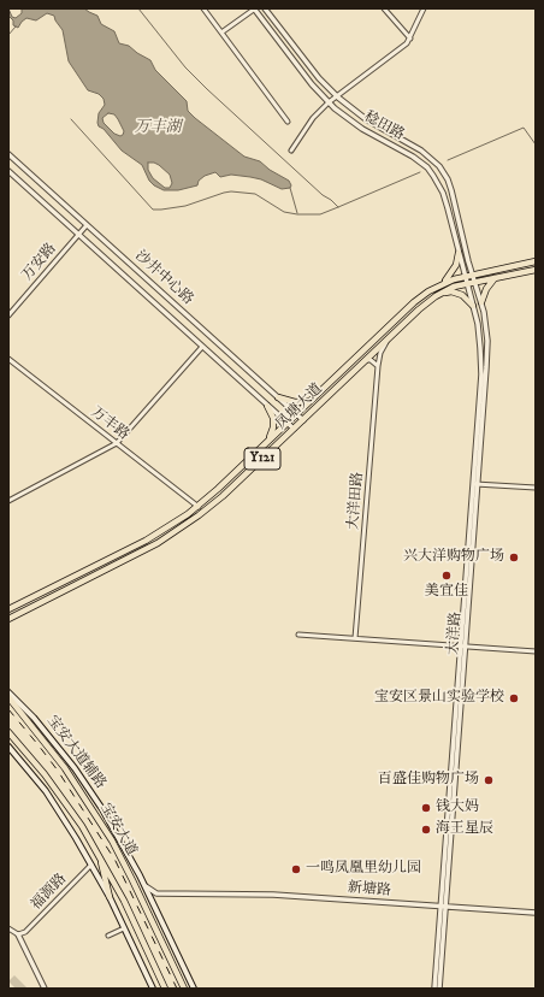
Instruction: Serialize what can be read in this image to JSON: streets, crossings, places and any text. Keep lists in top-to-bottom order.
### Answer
{
  "streets": {
    "main road": [
      "凤塘大道",
      "Y121",
      "宝安大道辅路",
      "宝安大道"
    ],
    "street": [
      "稔田路",
      "万安路",
      "沙井中心路",
      "万丰路",
      "大洋田路",
      "大洋路",
      "新塘路",
      "福源路"
    ]
  },
  "crossings": [
    ["稔田路", "凤塘大道"],
    ["稔田路", "大洋路"],
    ["万安路", "沙井中心路"],
    ["沙井中心路", "凤塘大道"],
    ["凤塘大道", "万丰路"],
    ["凤塘大道", "大洋田路"],
    ["凤塘大道", "大洋路"],
    ["大洋路", "新塘路"],
    ["宝安大道辅路", "新塘路"]
  ],
  "water": ["万丰湖"],
  "places": [
    "兴大洋购物广场",
    "美宜佳",
    "宝安区景山实验学校",
    "百盛佳购物广场",
    "钱大妈",
    "海王星辰",
    "一鸣凤凰里幼儿园"
  ]
}
